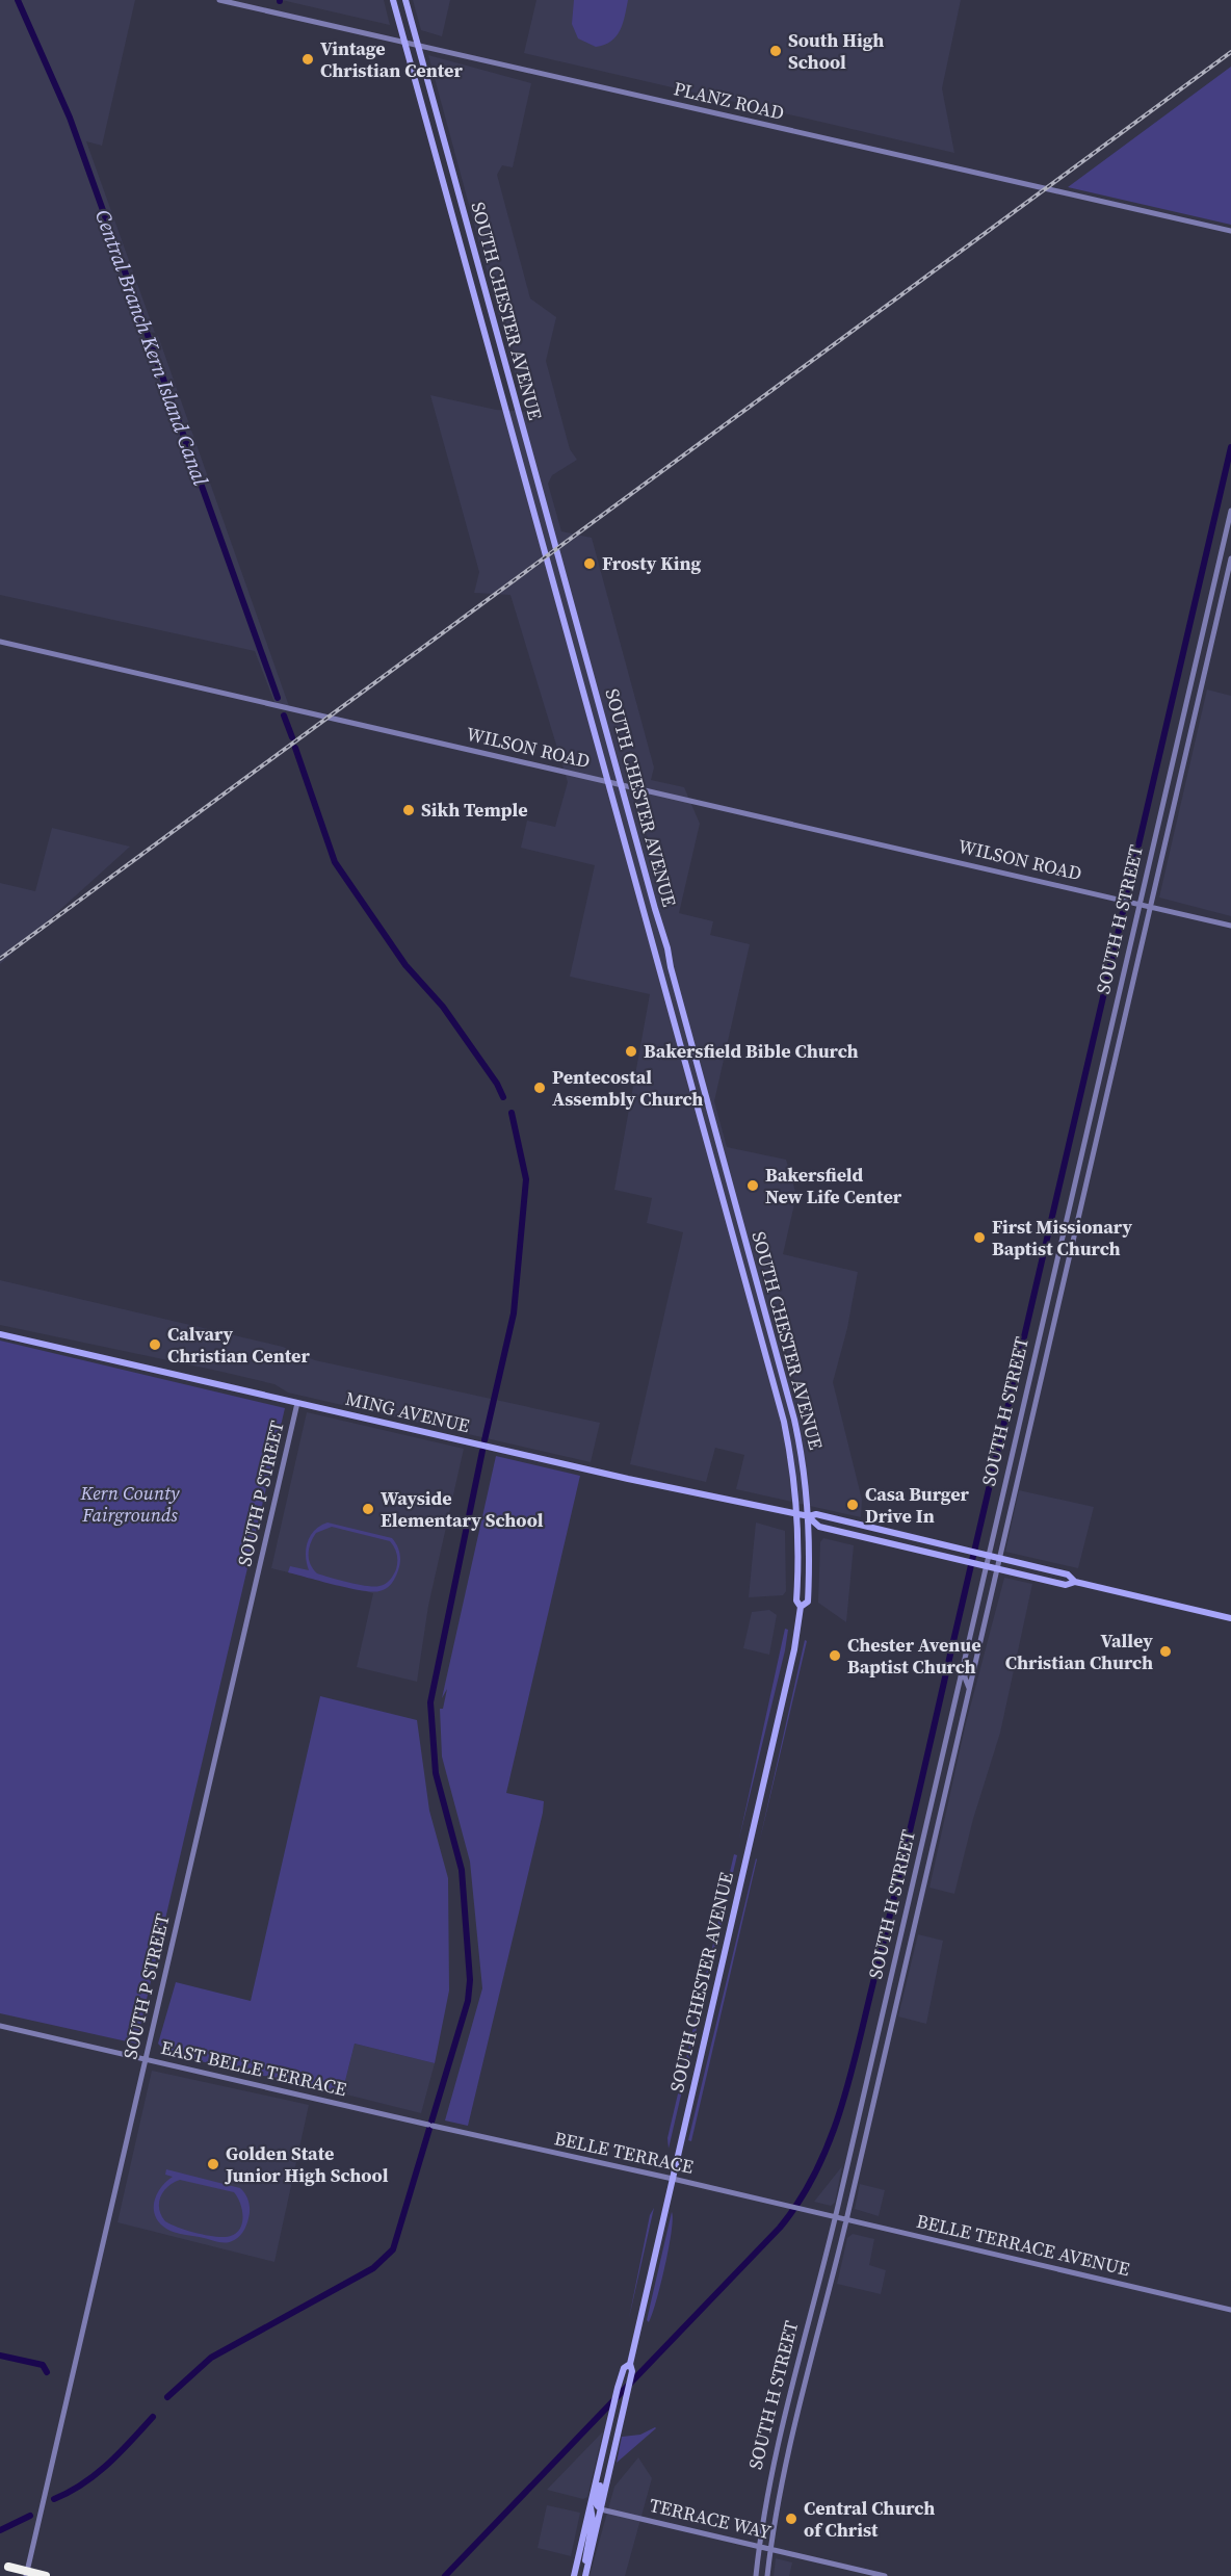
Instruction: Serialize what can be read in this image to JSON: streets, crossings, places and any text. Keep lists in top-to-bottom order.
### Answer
{
  "streets": {
    "main road": ["SOUTH CHESTER AVENUE", "MING AVENUE"],
    "street": [
      "PLANZ ROAD",
      "WILSON ROAD",
      "SOUTH H STREET",
      "SOUTH P STREET",
      "EAST BELLE TERRACE",
      "BELLE TERRACE",
      "BELLE TERRACE AVENUE",
      "TERRACE WAY"
    ]
  },
  "crossings": [
    ["PLANZ ROAD", "SOUTH CHESTER AVENUE"],
    ["SOUTH CHESTER AVENUE", "WILSON ROAD"],
    ["SOUTH CHESTER AVENUE", "MING AVENUE"],
    ["SOUTH CHESTER AVENUE", "BELLE TERRACE"],
    ["SOUTH CHESTER AVENUE", "TERRACE WAY"],
    ["WILSON ROAD", "SOUTH H STREET"],
    ["SOUTH H STREET", "MING AVENUE"],
    ["SOUTH H STREET", "BELLE TERRACE AVENUE"],
    ["SOUTH H STREET", "TERRACE WAY"],
    ["MING AVENUE", "SOUTH P STREET"],
    ["SOUTH P STREET", "EAST BELLE TERRACE"],
    ["EAST BELLE TERRACE", "BELLE TERRACE"],
    ["BELLE TERRACE", "BELLE TERRACE AVENUE"]
  ],
  "water": ["Central Branch Kern Island Canal"],
  "parks": ["Kern County Fairgrounds"],
  "places": [
    "South High School",
    "Vintage Christian Center",
    "Frosty King",
    "Sikh Temple",
    "Bakersfield Bible Church",
    "Pentecostal Assembly Church",
    "Bakersfield New Life Center",
    "First Missionary Baptist Church",
    "Calvary Christian Center",
    "Casa Burger Drive In",
    "Wayside Elementary School",
    "Valley Christian Church",
    "Chester Avenue Baptist Church",
    "Golden State Junior High School",
    "Central Church of Christ"
  ]
}
